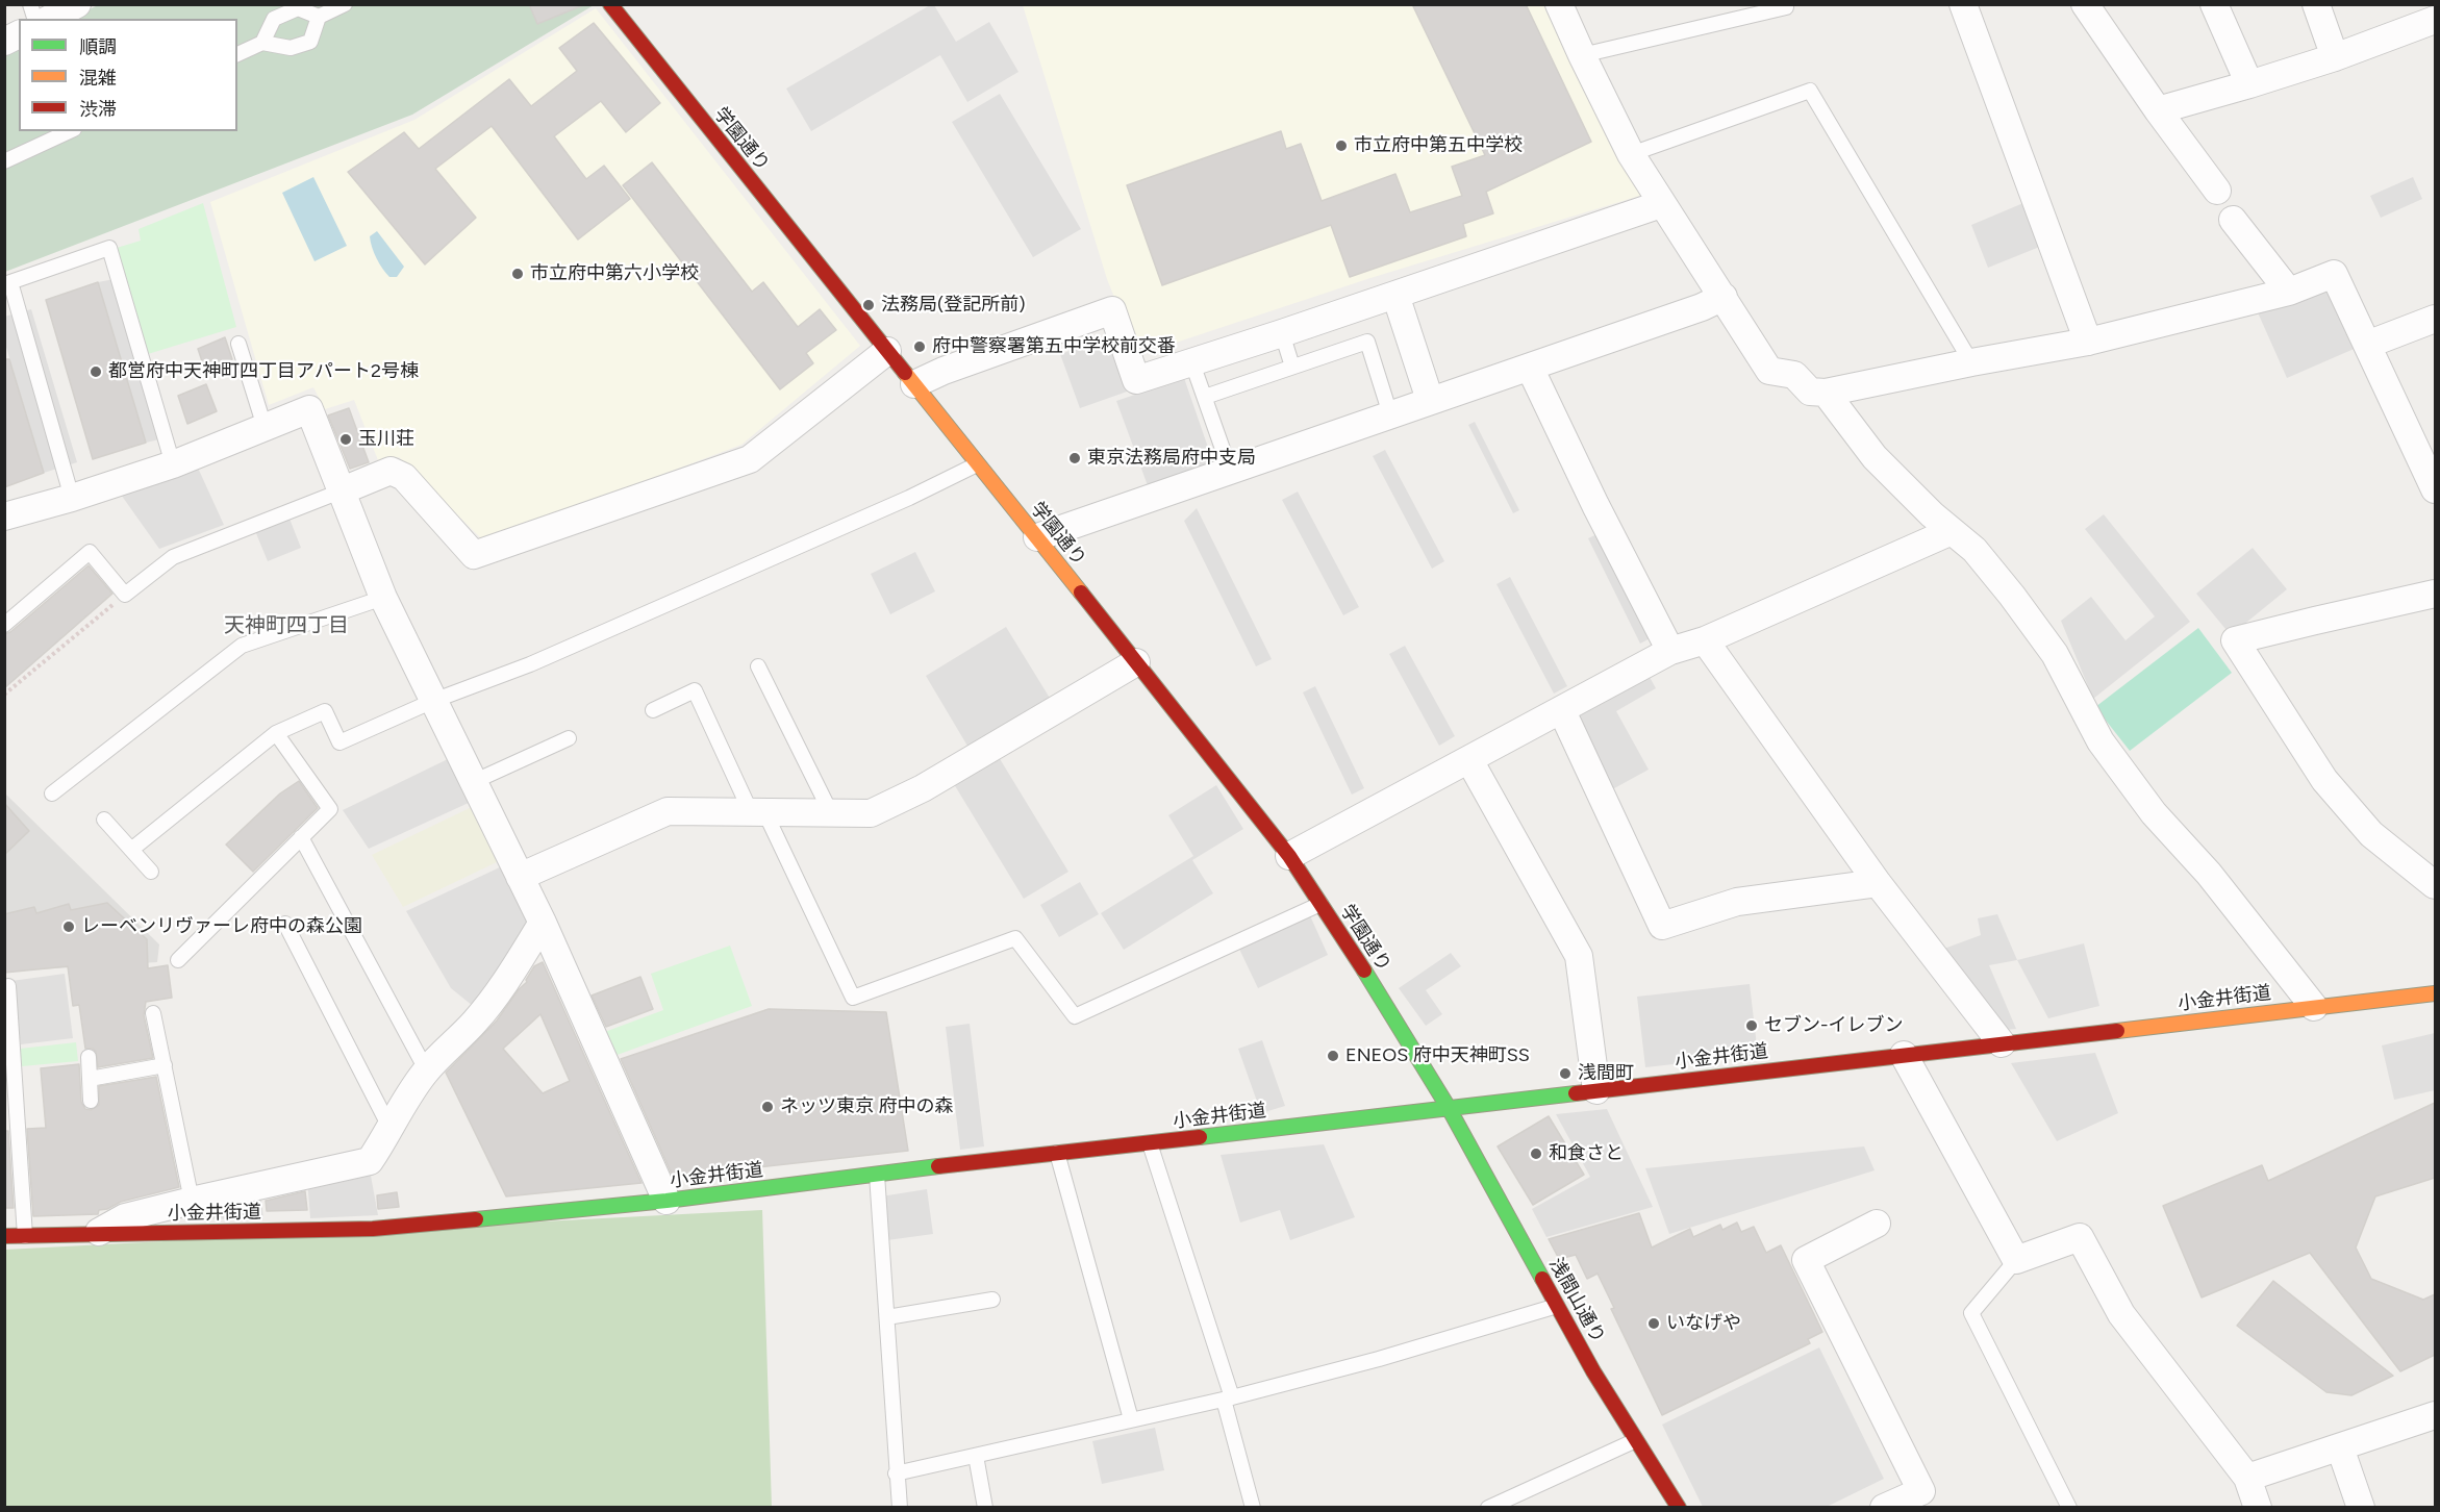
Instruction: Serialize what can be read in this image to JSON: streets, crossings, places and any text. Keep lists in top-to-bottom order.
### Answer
{
  "streets": {
    "main road": ["学園通り", "小金井街道", "浅間山通り"]
  },
  "crossings": [
    ["学園通り", "小金井街道"],
    ["学園通り", "浅間山通り"],
    ["小金井街道", "浅間山通り"]
  ],
  "districts": ["天神町四丁目"],
  "places": [
    "市立府中第五中学校",
    "市立府中第六小学校",
    "法務局(登記所前)",
    "府中警察署第五中学校前交番",
    "都営府中天神町四丁目アパート2号棟",
    "玉川荘",
    "東京法務局府中支局",
    "レーベンリヴァーレ府中の森公園",
    "セブン-イレブン",
    "ENEOS 府中天神町SS",
    "浅間町",
    "ネッツ東京 府中の森",
    "和食さと",
    "いなげや"
  ],
  "legend": ["順調", "混雑", "渋滞"]
}
